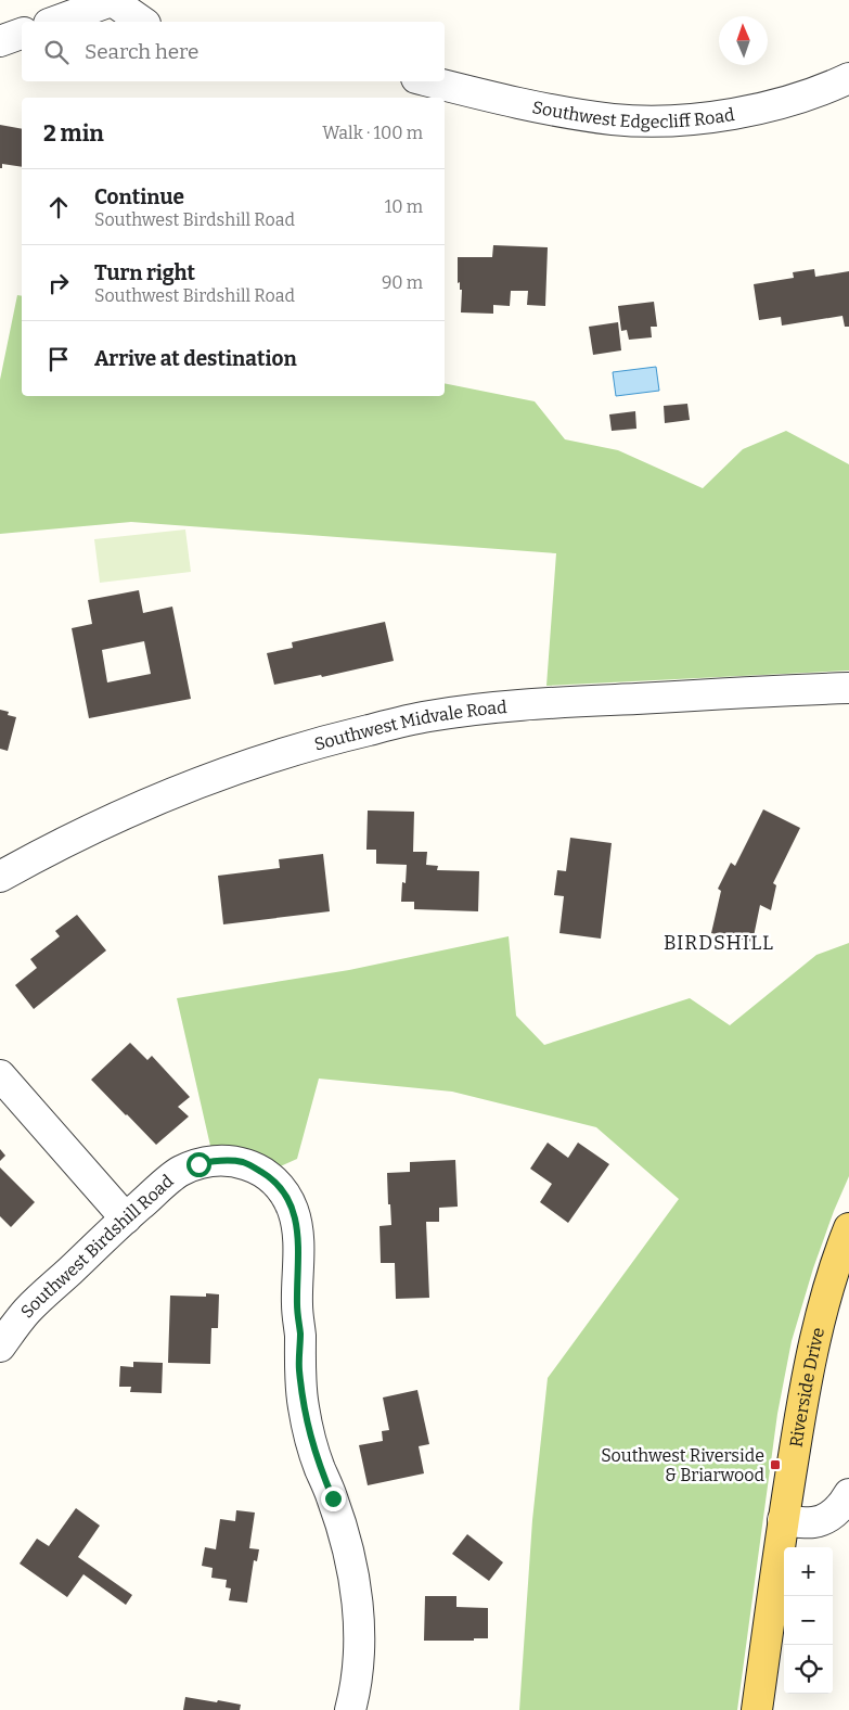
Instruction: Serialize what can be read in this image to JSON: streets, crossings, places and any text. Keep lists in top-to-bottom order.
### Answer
{
  "streets": {
    "main road": ["Riverside Drive"],
    "street": ["Southwest Edgecliff Road", "Southwest Midvale Road", "Southwest Birdshill Road"]
  },
  "districts": ["BIRDSHILL"],
  "places": {
    "transit": ["Southwest Riverside & Briarwood"]
  },
  "north": "top",
  "page": {
    "search": "Search here",
    "heading": ["2 min", "Walk · 100 m"],
    "list": [
      ["Continue", "Southwest Birdshill Road", "10 m"],
      ["Turn right", "Southwest Birdshill Road", "90 m"],
      "Arrive at destination"
    ],
    "map_buttons": ["+", "−"]
  }
}
